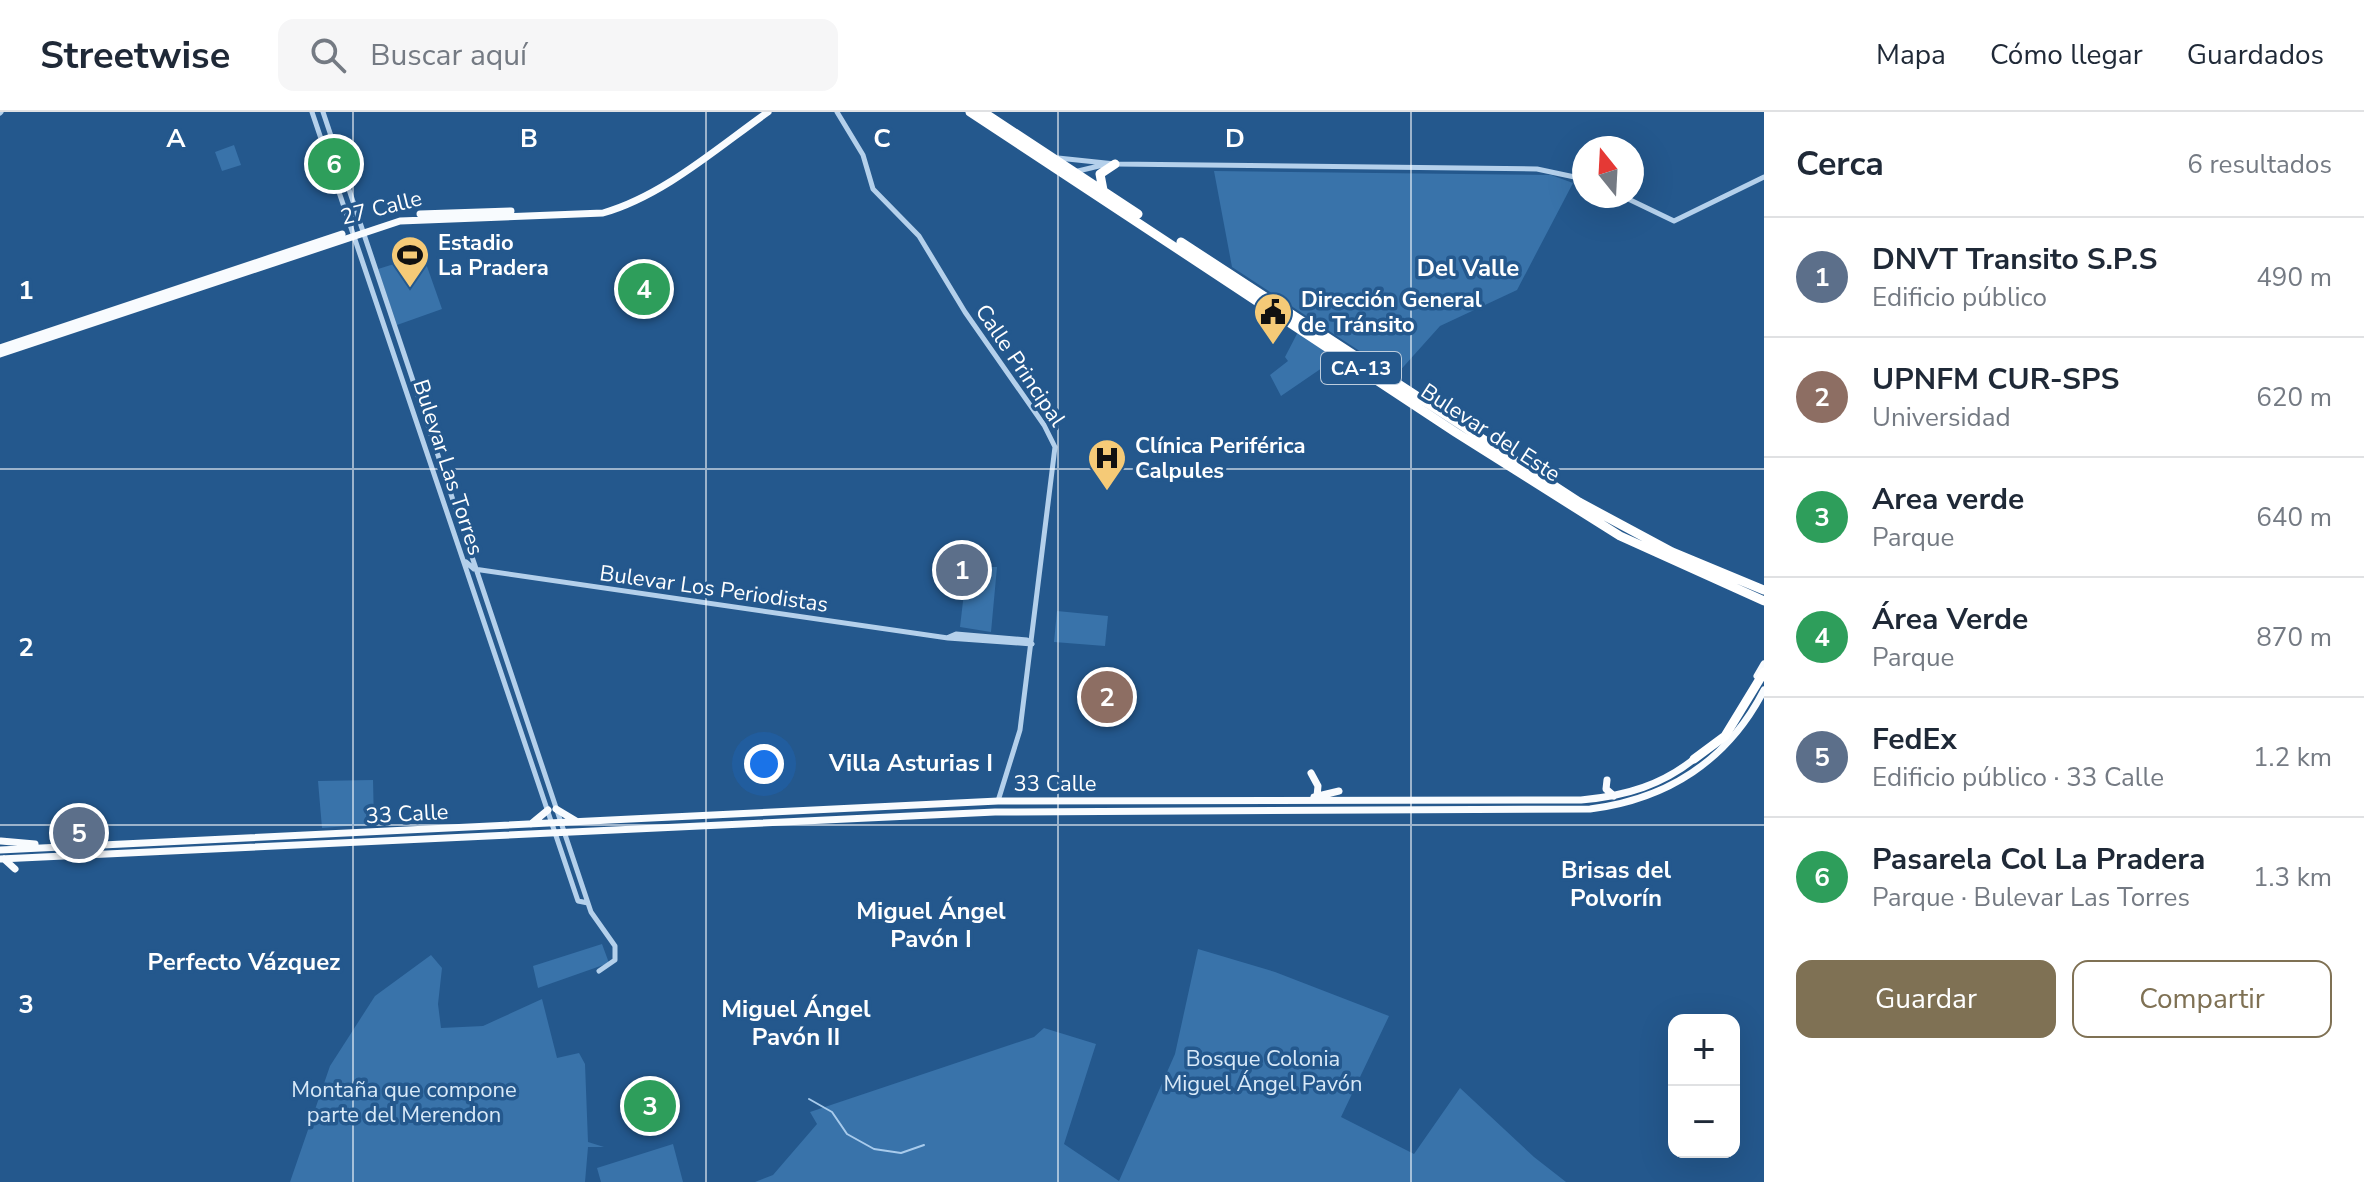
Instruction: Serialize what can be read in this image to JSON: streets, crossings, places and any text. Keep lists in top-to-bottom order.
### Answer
{
  "streets": {
    "highway": ["CA-13", "Bulevar del Este"],
    "main road": ["27 Calle", "33 Calle"],
    "street": ["Calle Principal", "Bulevar Las Torres", "Bulevar Los Periodistas"]
  },
  "crossings": [
    ["27 Calle", "Bulevar Las Torres"],
    ["Calle Principal", "Bulevar Los Periodistas"],
    ["Calle Principal", "33 Calle"],
    ["Bulevar Las Torres", "Bulevar Los Periodistas"],
    ["Bulevar Las Torres", "33 Calle"]
  ],
  "districts": [
    "Del Valle",
    "Villa Asturias I",
    "Brisas del Polvorín",
    "Miguel Ángel Pavón I",
    "Perfecto Vázquez",
    "Miguel Ángel Pavón II"
  ],
  "parks": ["Bosque Colonia Miguel Ángel Pavón", "Montaña que compone parte del Merendon"],
  "places": {
    "sports": ["Estadio La Pradera"],
    "public building": ["Dirección General de Tránsito"],
    "hospital": ["Clínica Periférica Calpules"]
  },
  "north": "top",
  "page": {
    "header": "Streetwise",
    "search": "Buscar aquí",
    "nav": ["Mapa", "Cómo llegar", "Guardados"],
    "heading": ["Cerca", "6 resultados"],
    "pins": [
      "6",
      "4",
      "1",
      "2",
      "5",
      "3"
    ],
    "list": [
      {
        "mark": "1",
        "name": "DNVT Transito S.P.S",
        "note": "Edificio público",
        "value": "490 m"
      },
      {
        "mark": "2",
        "name": "UPNFM CUR-SPS",
        "note": "Universidad",
        "value": "620 m"
      },
      {
        "mark": "3",
        "name": "Area verde",
        "note": "Parque",
        "value": "640 m"
      },
      {
        "mark": "4",
        "name": "Área Verde",
        "note": "Parque",
        "value": "870 m"
      },
      {
        "mark": "5",
        "name": "FedEx",
        "note": "Edificio público · 33 Calle",
        "value": "1.2 km"
      },
      {
        "mark": "6",
        "name": "Pasarela Col La Pradera",
        "note": "Parque · Bulevar Las Torres",
        "value": "1.3 km"
      }
    ],
    "buttons": ["Guardar", "Compartir"],
    "map_buttons": ["+", "−"]
  },
  "grid": {
    "columns": [
      "A",
      "B",
      "C",
      "D"
    ],
    "rows": ["1", "2", "3"]
  }
}
